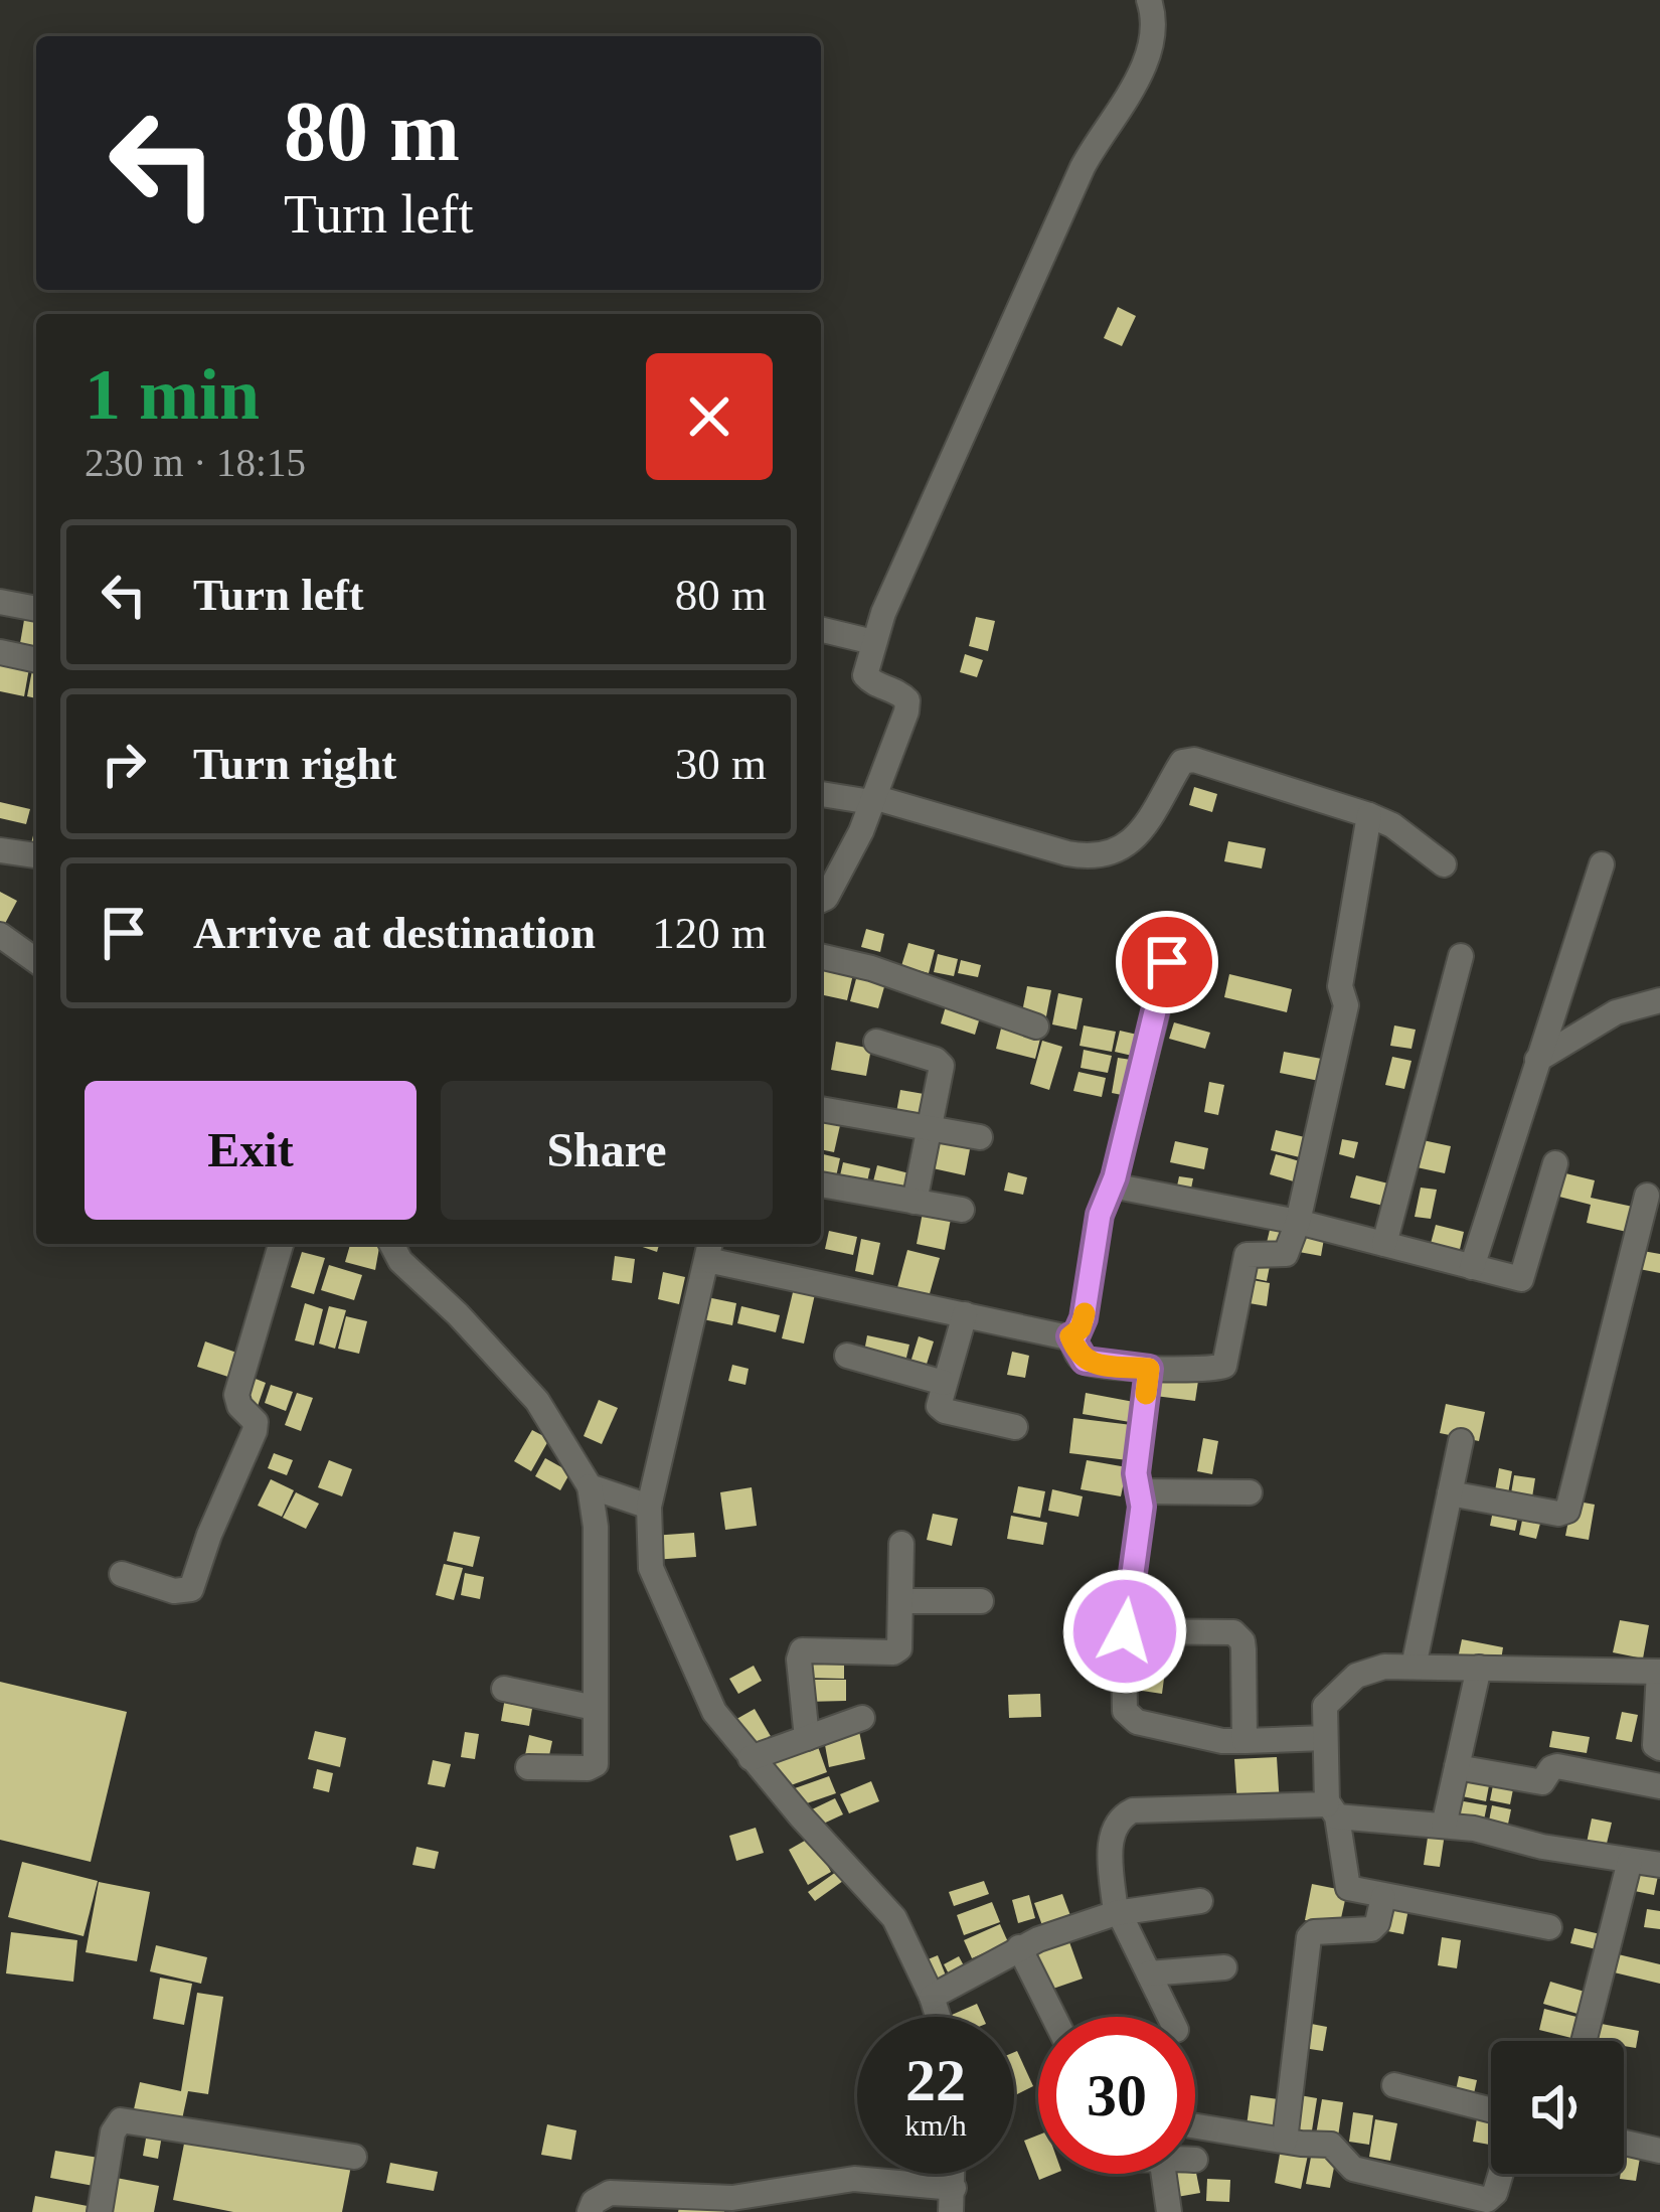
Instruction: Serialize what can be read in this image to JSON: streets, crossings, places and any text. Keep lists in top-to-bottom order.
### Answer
{
  "page": {
    "turn": ["80 m", "Turn left"],
    "heading": ["1 min", "230 m · 18:15"],
    "list": [
      {
        "name": "Turn left",
        "value": "80 m"
      },
      {
        "name": "Turn right",
        "value": "30 m"
      },
      {
        "name": "Arrive at destination",
        "value": "120 m"
      }
    ],
    "buttons": ["Exit", "Share"],
    "speed": "22 km/h",
    "limit": "30"
  }
}
